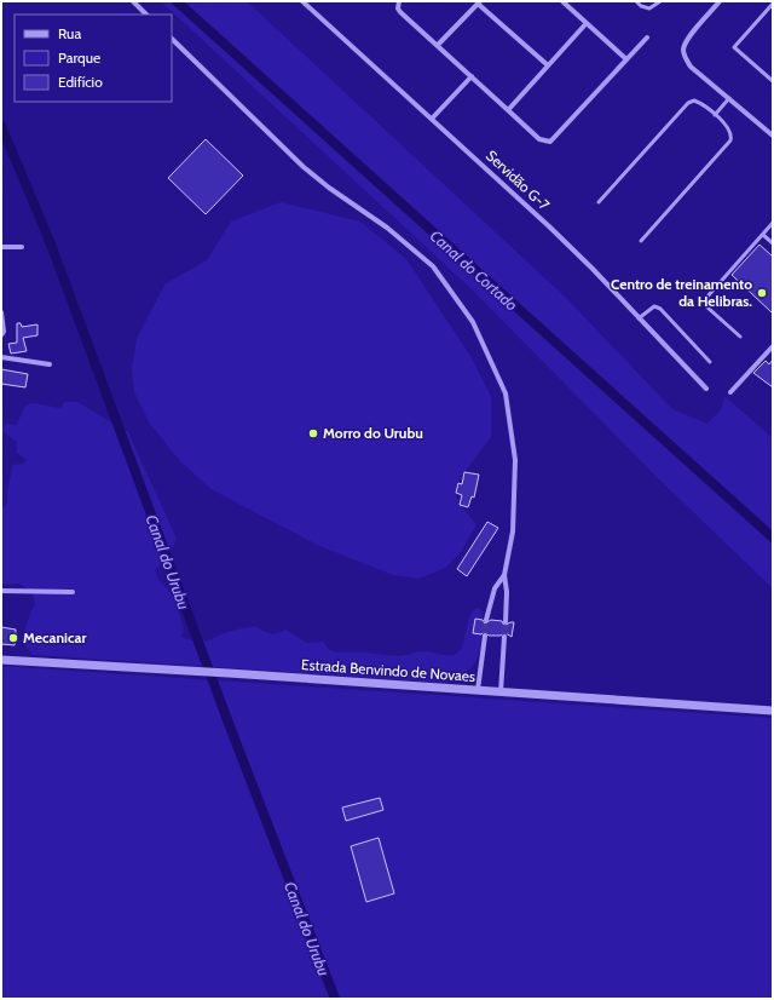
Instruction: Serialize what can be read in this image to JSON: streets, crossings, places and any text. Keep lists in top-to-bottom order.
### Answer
{
  "streets": {
    "street": ["Servidão G-7", "Estrada Benvindo de Novaes"]
  },
  "water": ["Canal do Cortado", "Canal do Urubu"],
  "places": ["Centro de treinamento da Helibras.", "Morro do Urubu", "Mecanicar"],
  "legend": ["Rua", "Parque", "Edifício"]
}
